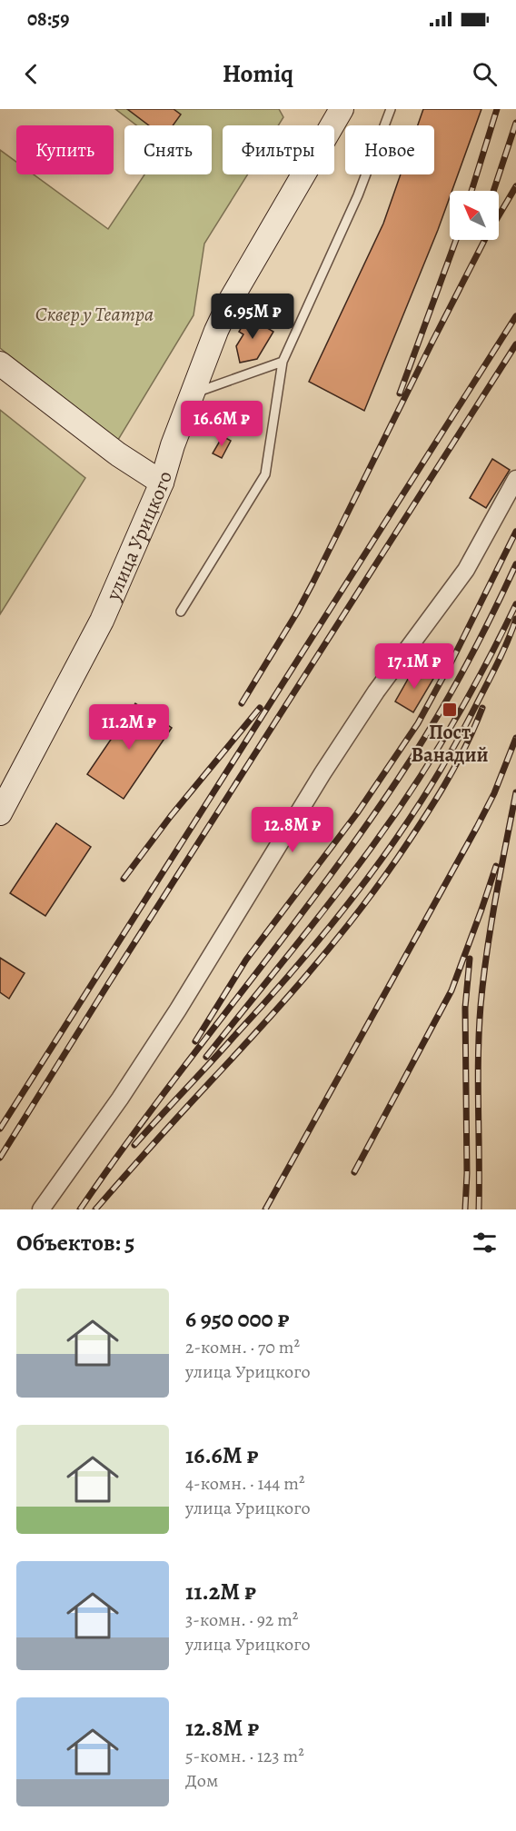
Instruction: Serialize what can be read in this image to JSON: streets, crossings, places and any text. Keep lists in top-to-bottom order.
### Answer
{
  "streets": {
    "street": ["улица Урицкого"]
  },
  "parks": ["Сквер у Театра"],
  "places": {
    "transit": ["Пост Ванадий"]
  },
  "north": "top left",
  "page": {
    "status": "08:59",
    "header": "Homiq",
    "chip": [
      "Купить",
      "Снять",
      "Фильтры",
      "Новое"
    ],
    "price": [
      "6.95M ₽",
      "16.6M ₽",
      "17.1M ₽",
      "11.2M ₽",
      "12.8M ₽"
    ],
    "heading": "Объектов: 5",
    "list": [
      {
        "name": "6 950 000 ₽",
        "note": "2-комн. · 70 m² · улица Урицкого"
      },
      {
        "name": "16.6M ₽",
        "note": "4-комн. · 144 m² · улица Урицкого"
      },
      {
        "name": "11.2M ₽",
        "note": "3-комн. · 92 m² · улица Урицкого"
      },
      {
        "name": "12.8M ₽",
        "note": "5-комн. · 123 m² · Дом"
      }
    ]
  }
}
